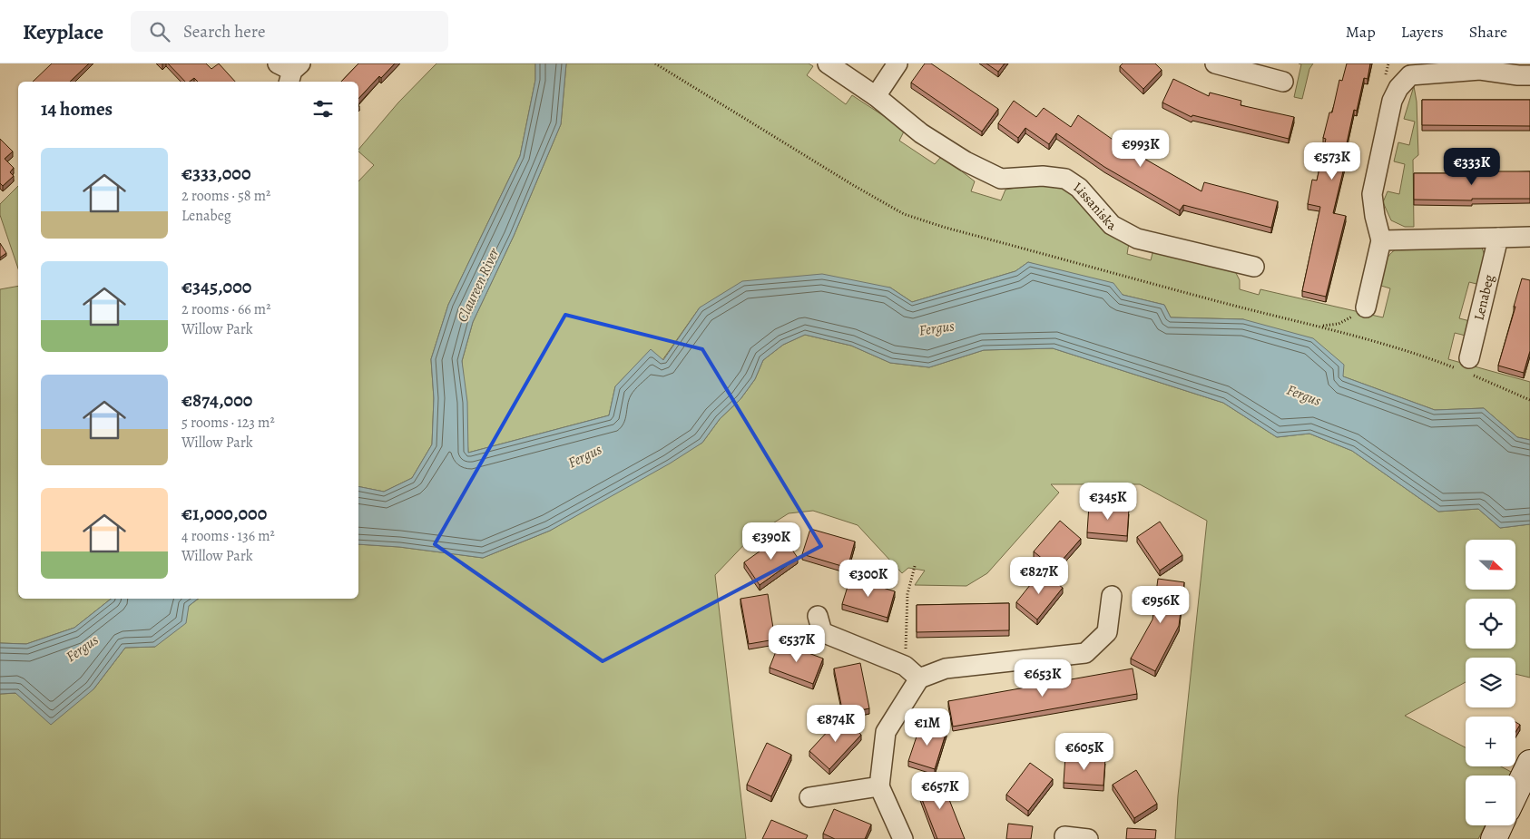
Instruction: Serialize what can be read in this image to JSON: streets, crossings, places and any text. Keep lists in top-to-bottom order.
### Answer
{
  "streets": {
    "street": ["Lissaniska", "Lenabeg"]
  },
  "water": ["Claureen River", "Fergus"],
  "north": "right",
  "page": {
    "header": "Keyplace",
    "search": "Search here",
    "nav": ["Map", "Layers", "Share"],
    "heading": "14 homes",
    "price": [
      "€993K",
      "€573K",
      "€333K",
      "€345K",
      "€390K",
      "€827K",
      "€300K",
      "€956K",
      "€537K",
      "€653K",
      "€874K",
      "€1M",
      "€605K",
      "€657K"
    ],
    "list": [
      {
        "name": "€333,000",
        "note": "2 rooms · 58 m² · Lenabeg"
      },
      {
        "name": "€345,000",
        "note": "2 rooms · 66 m² · Willow Park"
      },
      {
        "name": "€874,000",
        "note": "5 rooms · 123 m² · Willow Park"
      },
      {
        "name": "€1,000,000",
        "note": "4 rooms · 136 m² · Willow Park"
      }
    ],
    "map_buttons": ["+", "−"]
  }
}
